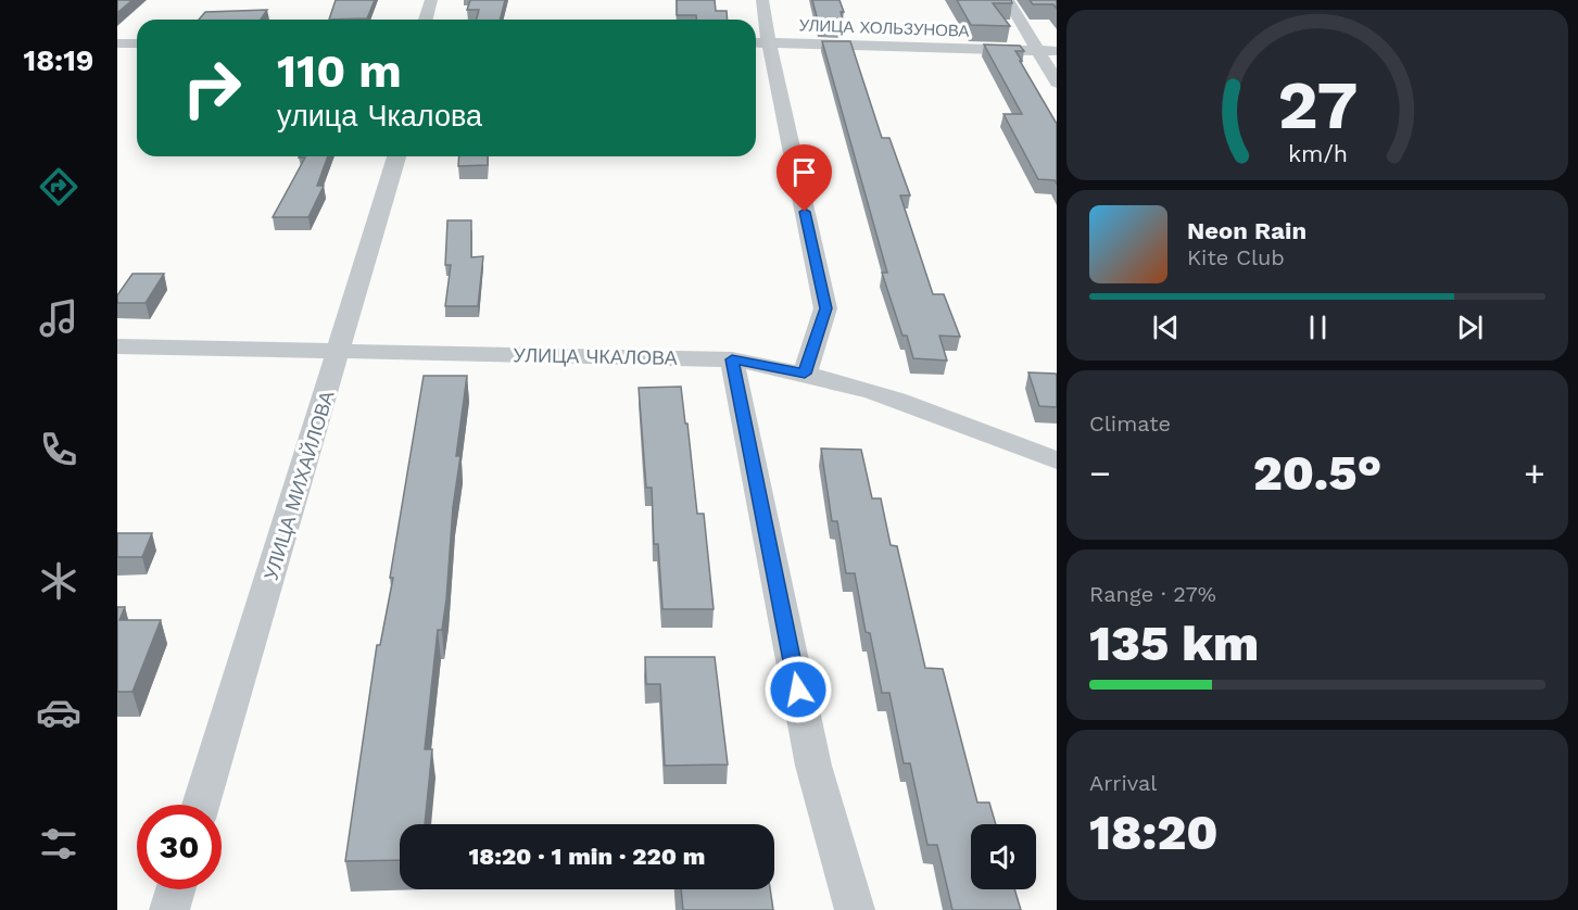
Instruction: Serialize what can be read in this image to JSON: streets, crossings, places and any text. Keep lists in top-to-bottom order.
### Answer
{
  "streets": {
    "street": ["УЛИЦА ХОЛЬЗУНОВА", "УЛИЦА ЧКАЛОВА", "УЛИЦА МИХАЙЛОВА"]
  },
  "crossings": [
    ["УЛИЦА ЧКАЛОВА", "УЛИЦА МИХАЙЛОВА"]
  ],
  "page": {
    "tabs": "18:19",
    "turn": ["110 m", "улица Чкалова"],
    "song": ["Neon Rain", "Kite Club"],
    "tile": [
      "Climate",
      ["Range · 27%", "135 km"],
      ["Arrival", "18:20"]
    ],
    "heat": ["−", "20.5°", "+"],
    "limit": "30",
    "trip": "18:20 · 1 min · 220 m",
    "gauge": ["27", "km/h"]
  }
}
